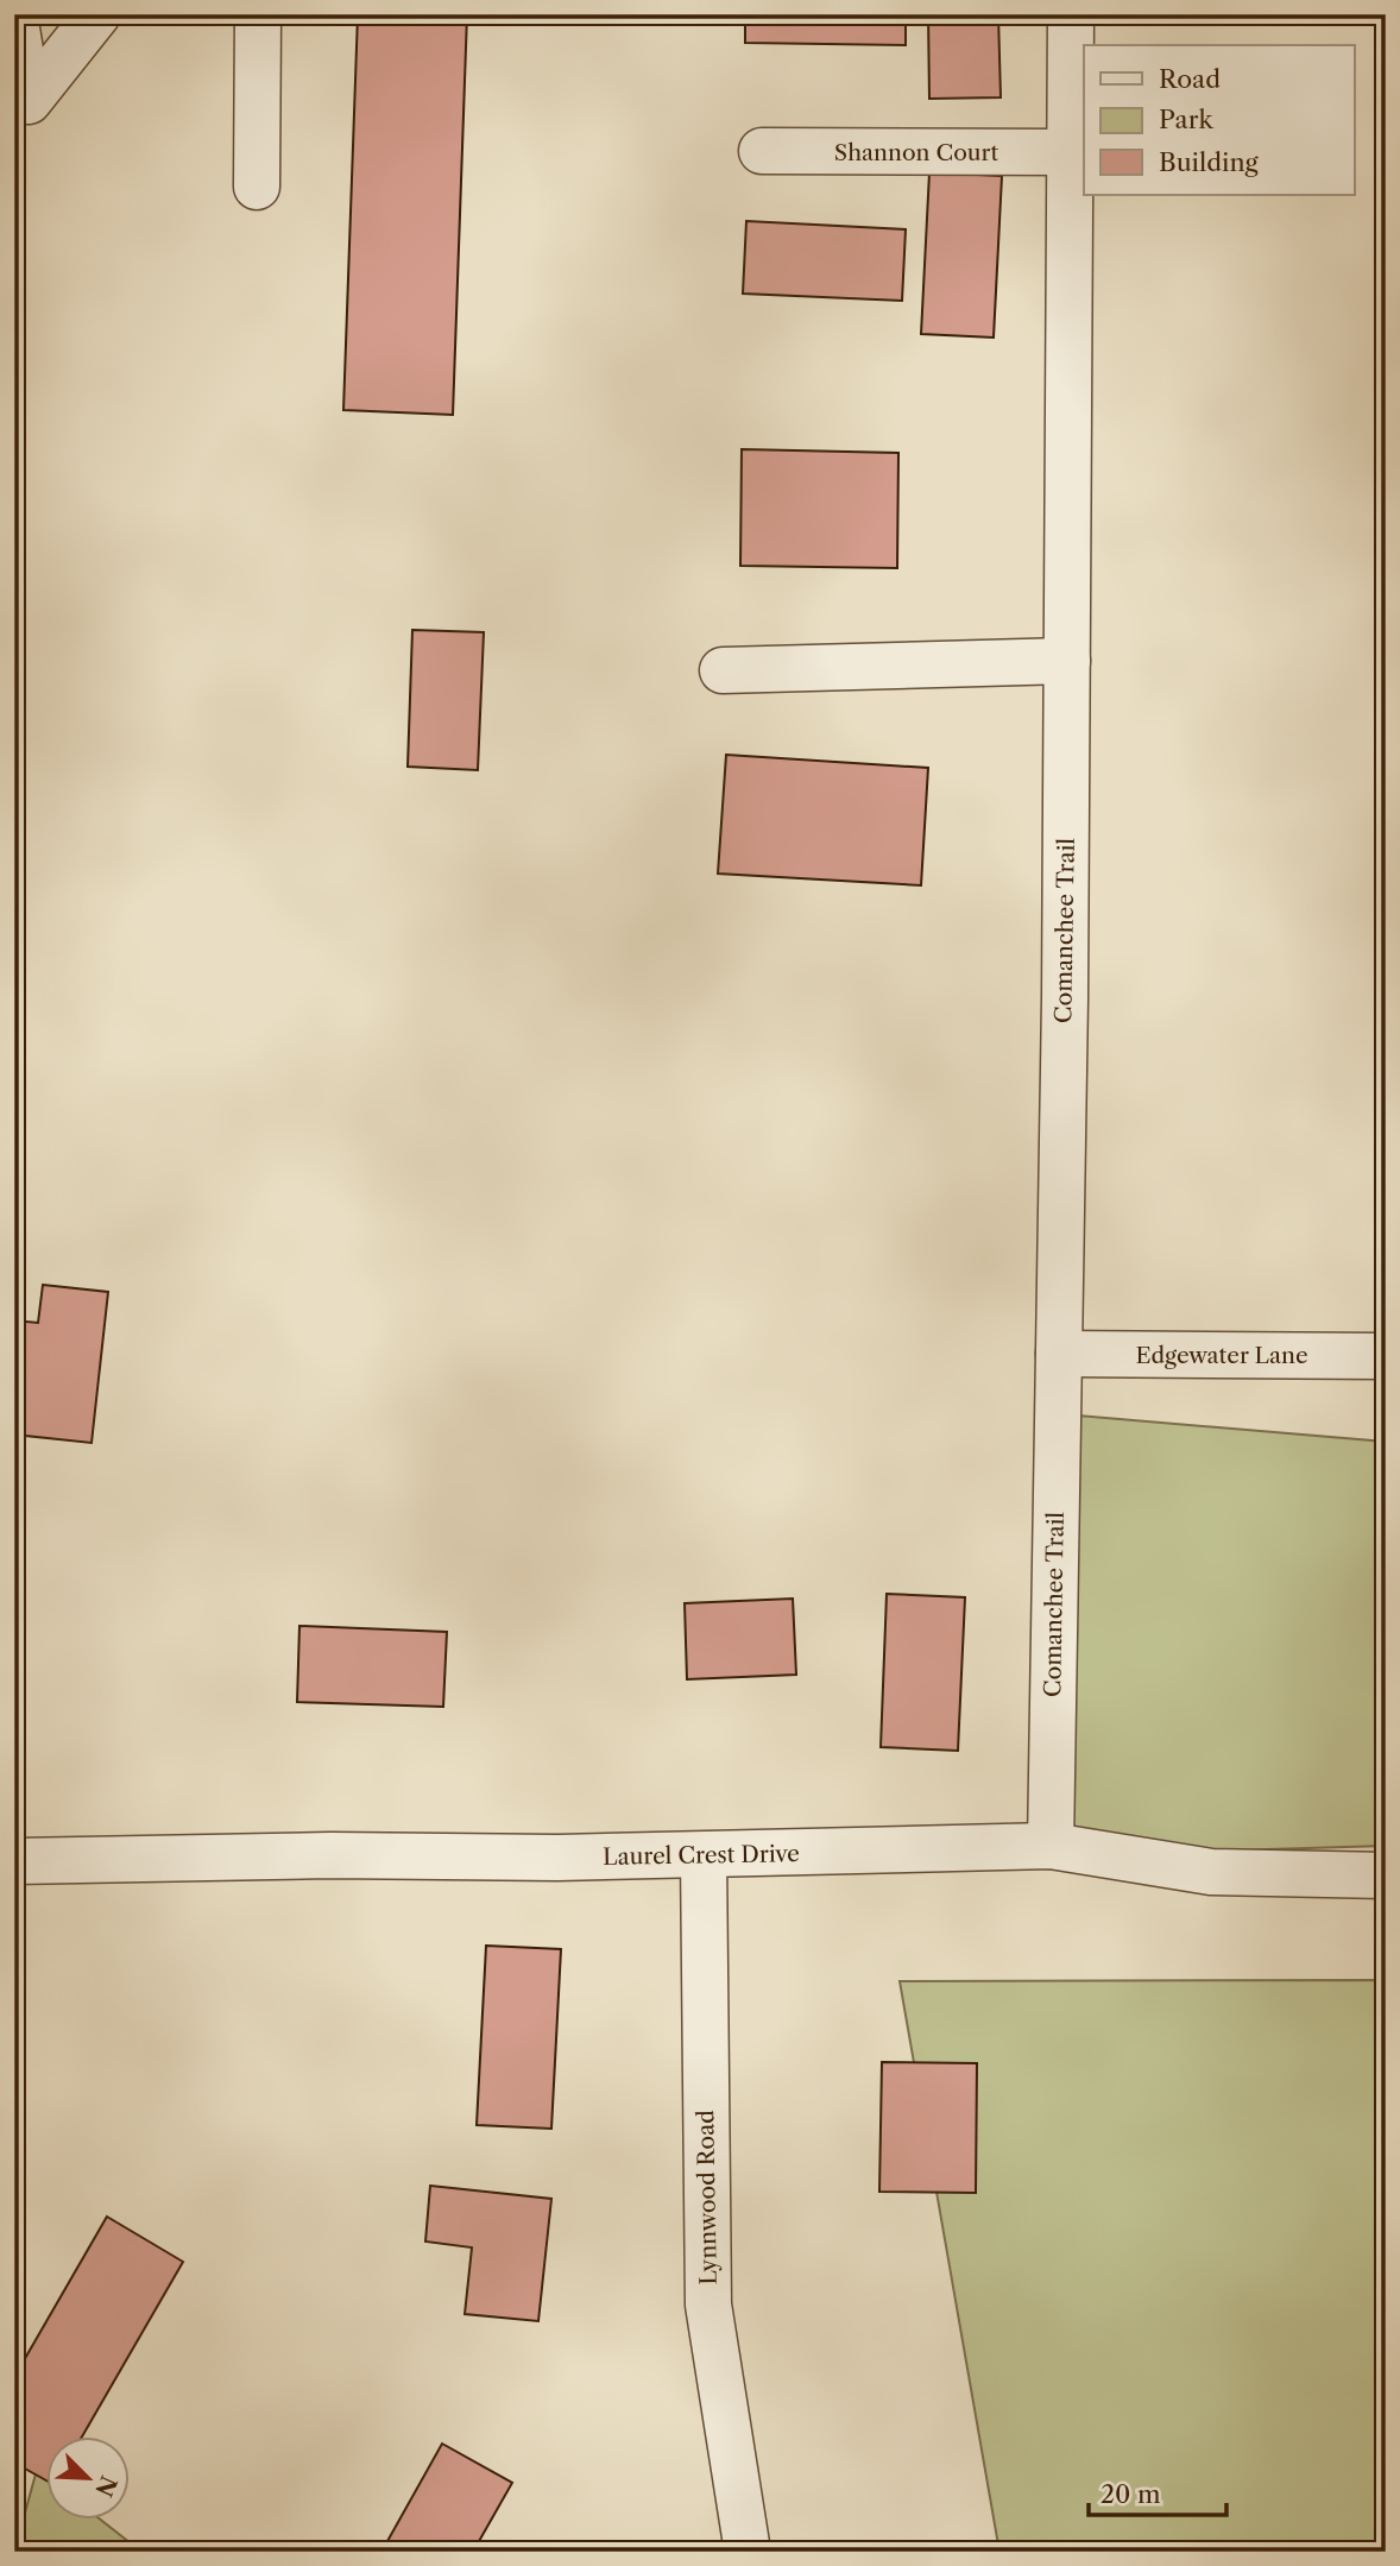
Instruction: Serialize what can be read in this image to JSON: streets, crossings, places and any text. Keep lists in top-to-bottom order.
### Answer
{
  "streets": {
    "street": [
      "Shannon Court",
      "Comanchee Trail",
      "Edgewater Lane",
      "Laurel Crest Drive",
      "Lynnwood Road"
    ]
  },
  "crossings": [
    ["Shannon Court", "Comanchee Trail"],
    ["Comanchee Trail", "Edgewater Lane"],
    ["Comanchee Trail", "Laurel Crest Drive"],
    ["Laurel Crest Drive", "Lynnwood Road"]
  ],
  "legend": ["Road", "Park", "Building"],
  "scale_bar": "20 m",
  "north": "bottom right"
}
